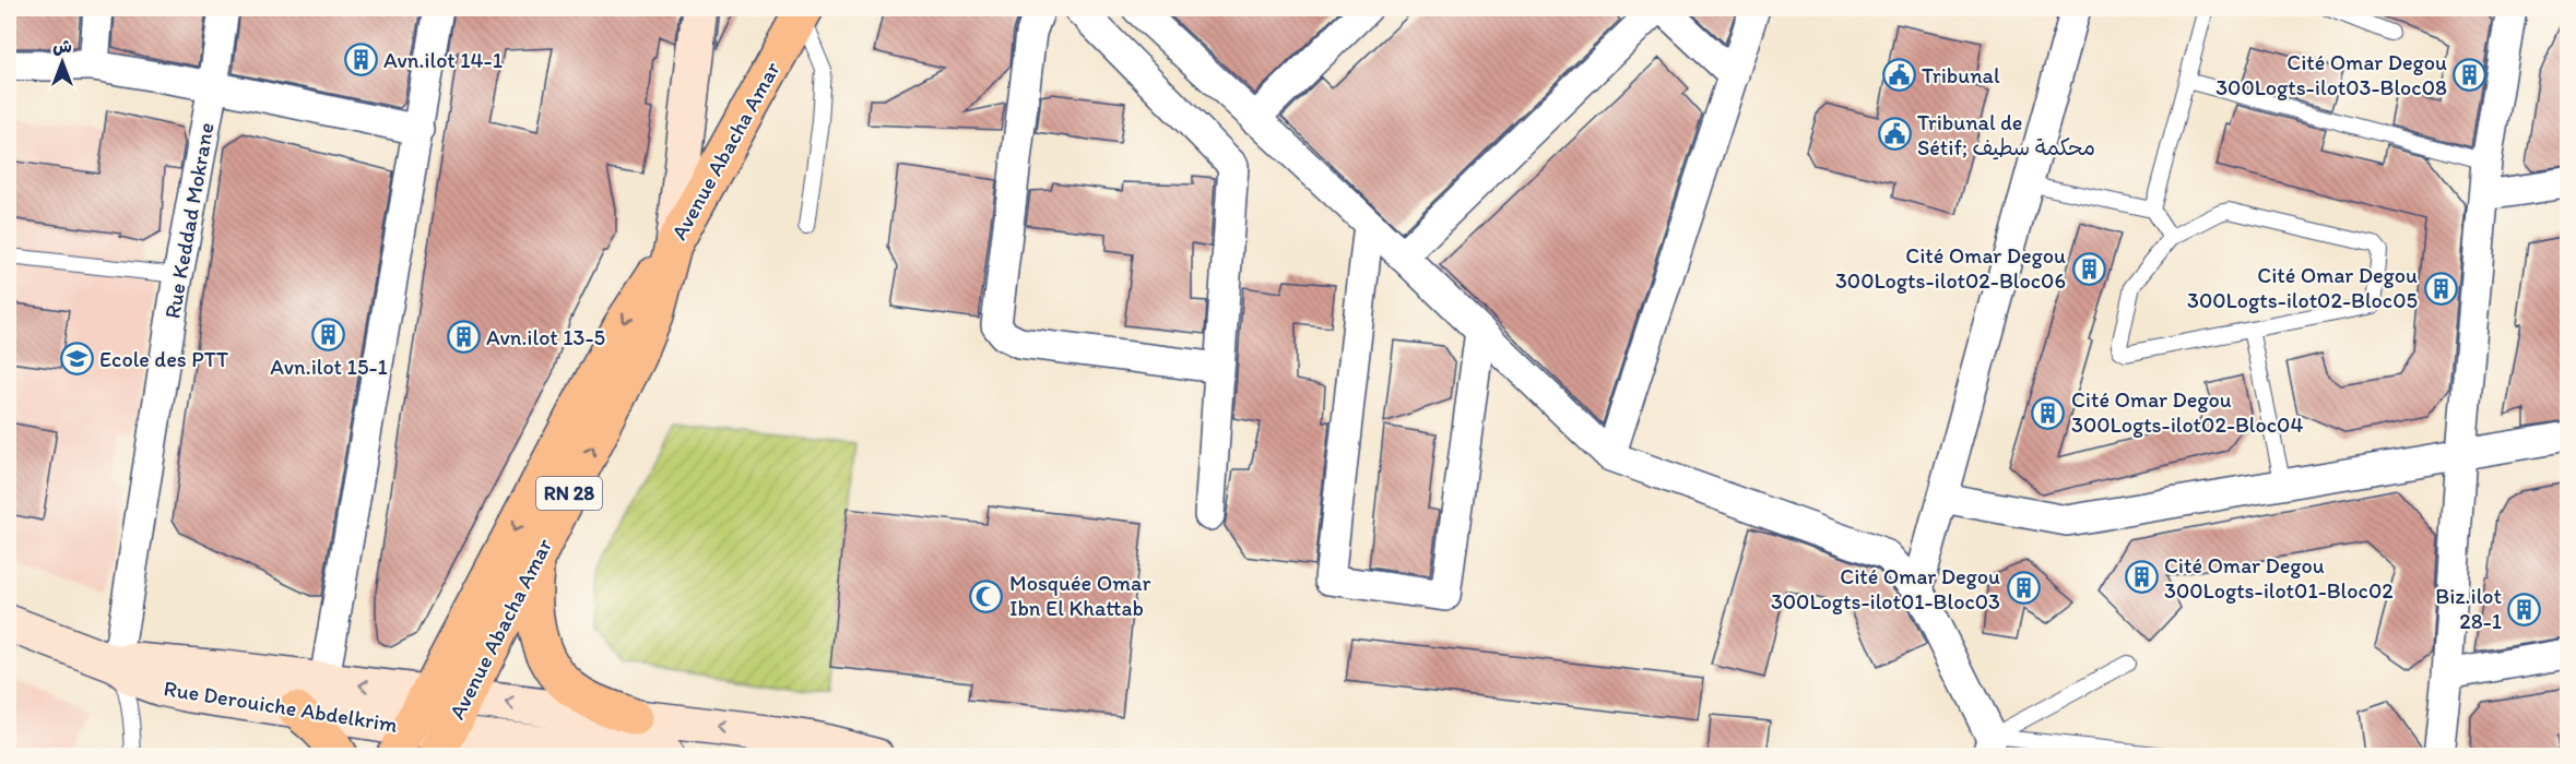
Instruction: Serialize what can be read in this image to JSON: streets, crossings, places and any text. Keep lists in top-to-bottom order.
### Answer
{
  "streets": {
    "main road": ["Avenue Abacha Amar", "RN 28", "Rue Derouiche Abdelkrim"],
    "street": ["Rue Keddad Mokrane"]
  },
  "crossings": [
    ["Avenue Abacha Amar", "Rue Derouiche Abdelkrim"],
    ["Rue Keddad Mokrane", "Rue Derouiche Abdelkrim"]
  ],
  "places": {
    "building": [
      "Avn.ilot 14-1",
      "Cité Omar Degou 300Logts-ilot03-Bloc08",
      "Cité Omar Degou 300Logts-ilot02-Bloc06",
      "Cité Omar Degou 300Logts-ilot02-Bloc05",
      "Avn.ilot 15-1",
      "Avn.ilot 13-5",
      "Cité Omar Degou 300Logts-ilot02-Bloc04",
      "Cité Omar Degou 300Logts-ilot01-Bloc02",
      "Cité Omar Degou 300Logts-ilot01-Bloc03",
      "Biz.ilot 28-1"
    ],
    "public building": ["Tribunal", "Tribunal de Sétif; محكمة سطيف"],
    "school or university": ["Ecole des PTT"],
    "mosque": ["Mosquée Omar Ibn El Khattab"]
  },
  "north": "top"
}
